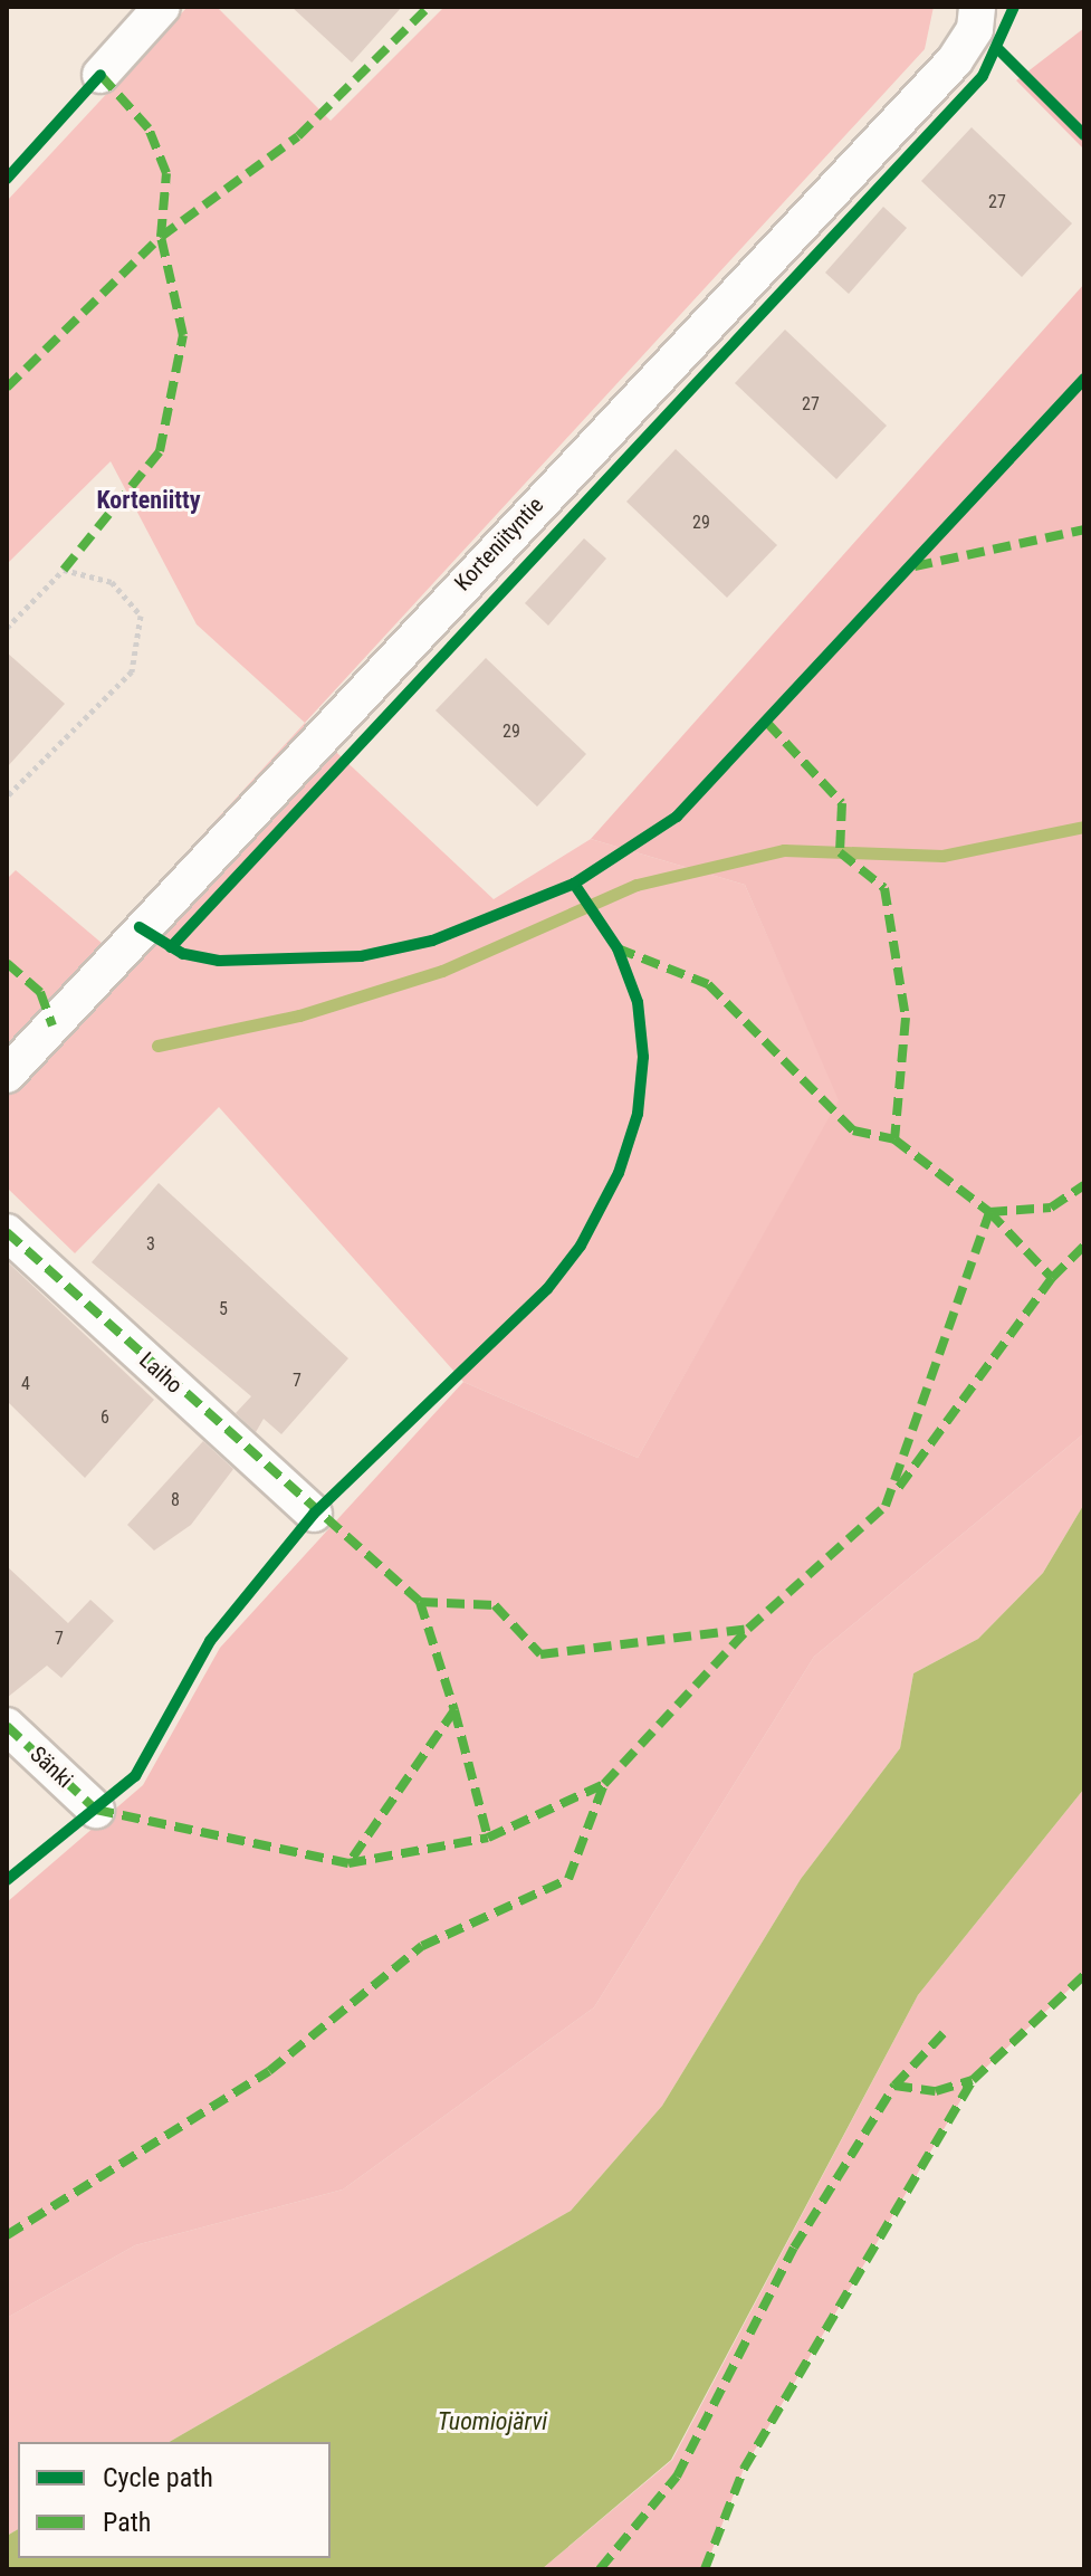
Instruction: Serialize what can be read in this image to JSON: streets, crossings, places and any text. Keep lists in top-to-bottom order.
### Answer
{
  "streets": {
    "street": ["Korteniityntie", "Laiho", "Sänki"]
  },
  "districts": ["Korteniitty"],
  "water": ["Tuomiojärvi"],
  "house_numbers": [
    "27",
    "27",
    "29",
    "29",
    "3",
    "5",
    "7",
    "4",
    "6",
    "8",
    "7"
  ],
  "legend": ["Cycle path", "Path"]
}
